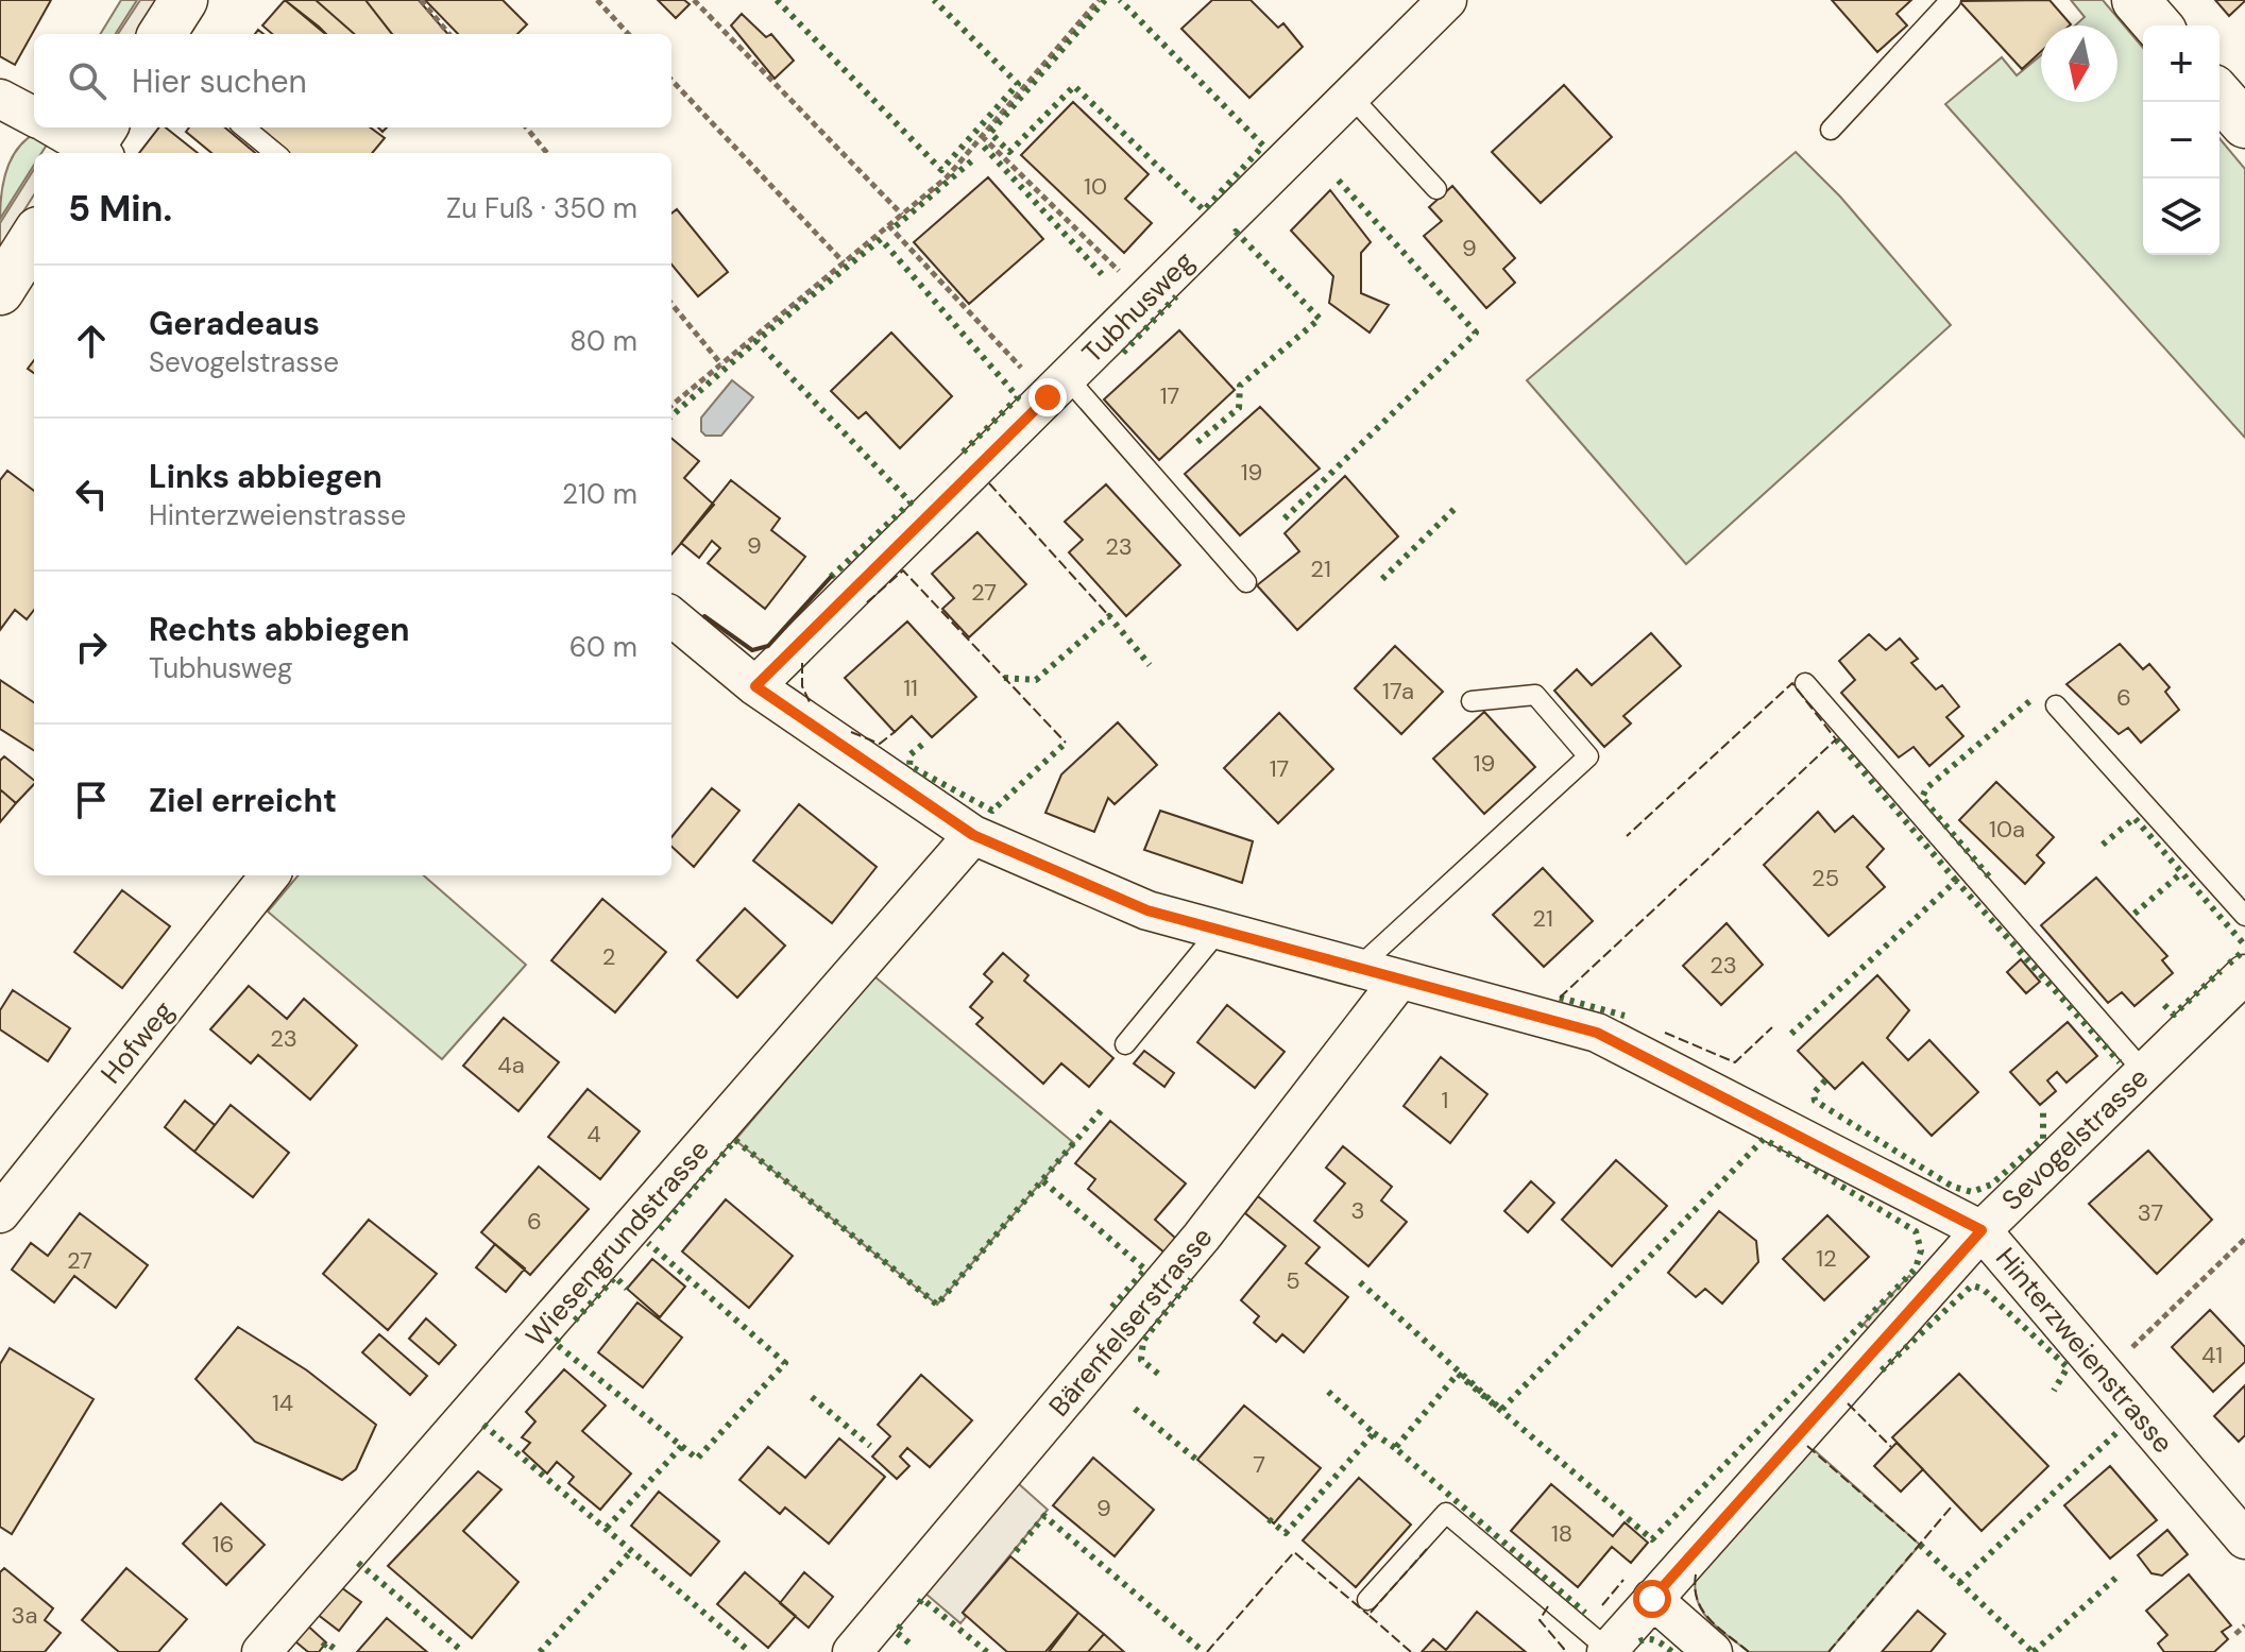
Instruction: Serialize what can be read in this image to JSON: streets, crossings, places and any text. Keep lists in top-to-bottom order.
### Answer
{
  "streets": {
    "street": [
      "Tubhusweg",
      "Hofweg",
      "Sevogelstrasse",
      "Wiesengrundstrasse",
      "Bärenfelserstrasse",
      "Hinterzweienstrasse"
    ]
  },
  "crossings": [
    ["Tubhusweg", "Hinterzweienstrasse"],
    ["Sevogelstrasse", "Hinterzweienstrasse"],
    ["Wiesengrundstrasse", "Hinterzweienstrasse"],
    ["Bärenfelserstrasse", "Hinterzweienstrasse"]
  ],
  "house_numbers": [
    "10",
    "9",
    "17",
    "19",
    "9",
    "23",
    "21",
    "27",
    "11",
    "17a",
    "6",
    "19",
    "17",
    "10a",
    "25",
    "21",
    "2",
    "23",
    "23",
    "4a",
    "1",
    "4",
    "3",
    "37",
    "6",
    "12",
    "27",
    "5",
    "41",
    "14",
    "7",
    "9",
    "18",
    "16",
    "3a"
  ],
  "north": "bottom",
  "page": {
    "map_buttons": ["+", "−"],
    "search": "Hier suchen",
    "heading": ["5 Min.", "Zu Fuß · 350 m"],
    "list": [
      ["Geradeaus", "Sevogelstrasse", "80 m"],
      ["Links abbiegen", "Hinterzweienstrasse", "210 m"],
      ["Rechts abbiegen", "Tubhusweg", "60 m"],
      "Ziel erreicht"
    ]
  }
}
